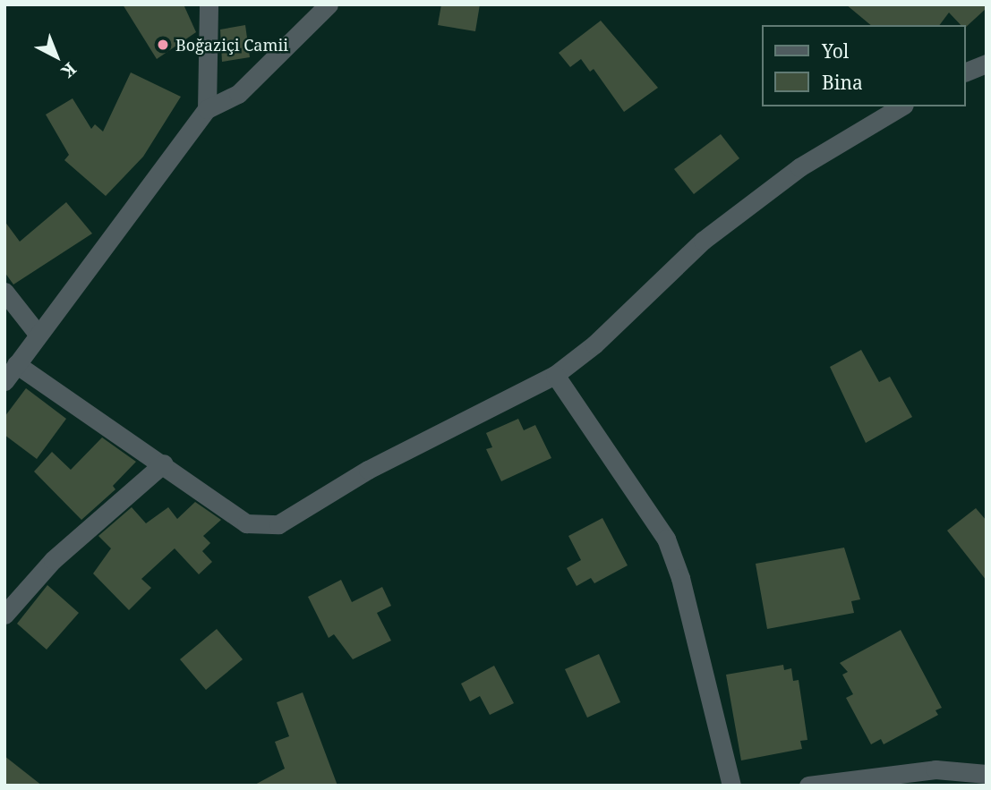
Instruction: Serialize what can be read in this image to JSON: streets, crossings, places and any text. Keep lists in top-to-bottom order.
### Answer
{
  "places": ["Boğaziçi Camii"],
  "legend": ["Yol", "Bina"],
  "north": "bottom right"
}
